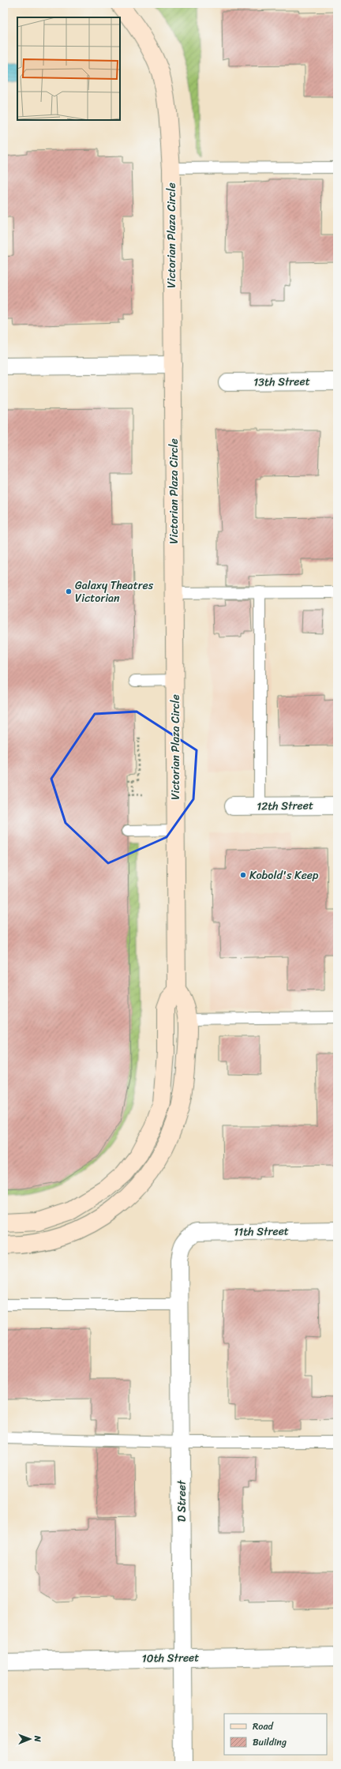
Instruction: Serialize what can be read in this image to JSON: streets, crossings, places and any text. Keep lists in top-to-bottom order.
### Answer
{
  "streets": {
    "street": [
      "Victorian Plaza Circle",
      "13th Street",
      "12th Street",
      "11th Street",
      "D Street",
      "10th Street"
    ]
  },
  "crossings": [
    ["11th Street", "D Street"],
    ["D Street", "10th Street"]
  ],
  "places": ["Galaxy Theatres Victorian", "Kobold's Keep"],
  "legend": ["Road", "Building"],
  "north": "right"
}
